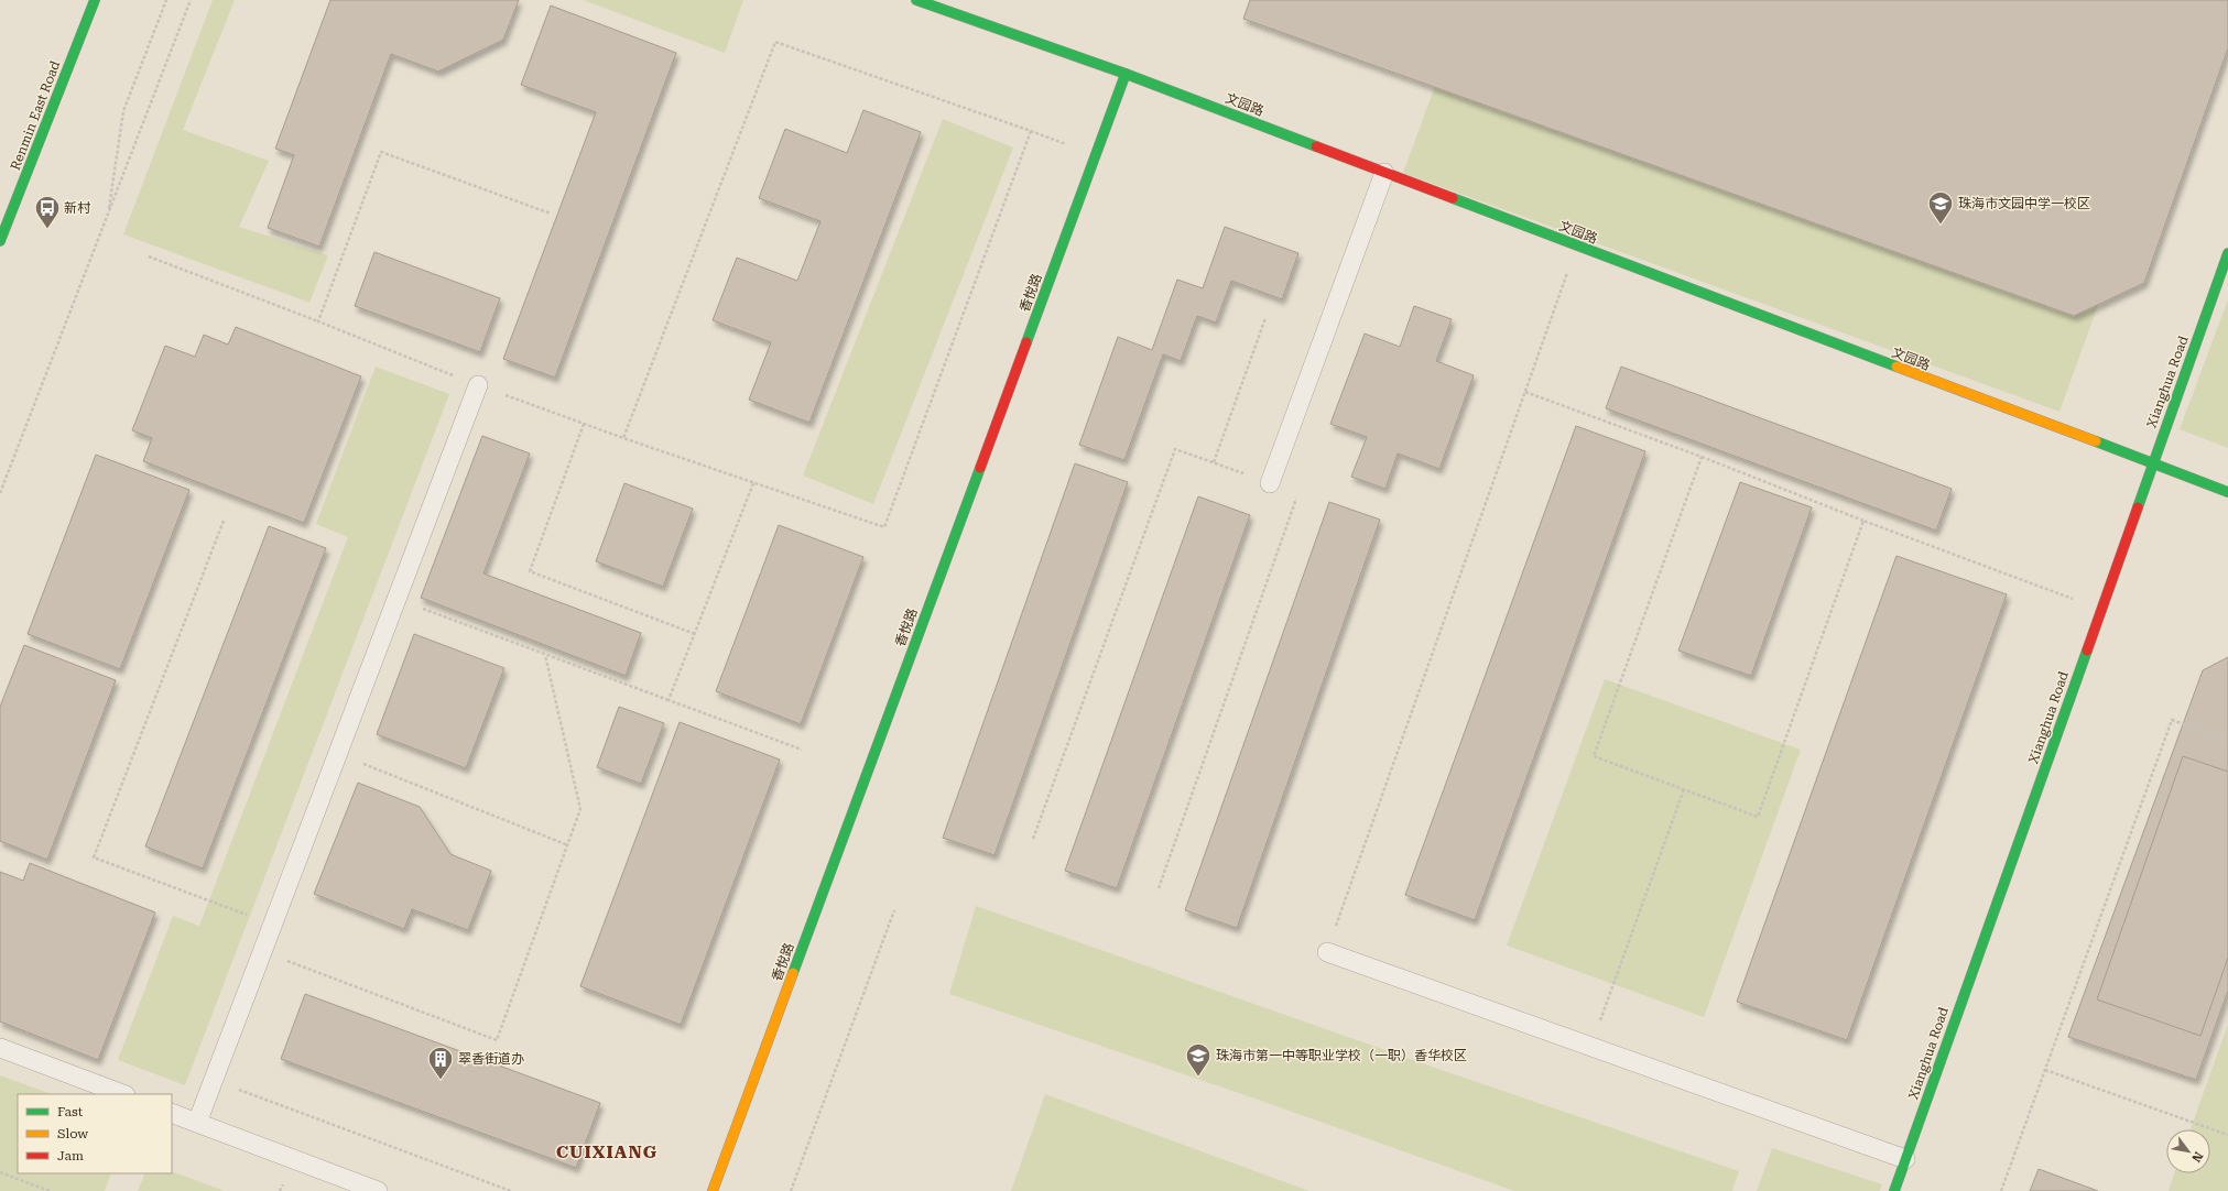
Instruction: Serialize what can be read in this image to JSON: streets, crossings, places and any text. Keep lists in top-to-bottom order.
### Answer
{
  "streets": {
    "street": [
      "文园路",
      "Renmin East Road",
      "香悅路",
      "Xianghua Road"
    ]
  },
  "crossings": [
    ["文园路", "香悅路"],
    ["文园路", "Xianghua Road"]
  ],
  "districts": ["CUIXIANG"],
  "places": {
    "school or university": ["珠海市文园中学一校区", "珠海市第一中等职业学校（一职）香华校区"],
    "bus stop": ["新村"],
    "building": ["翠香街道办"]
  },
  "legend": ["Fast", "Slow", "Jam"],
  "north": "bottom right"
}
